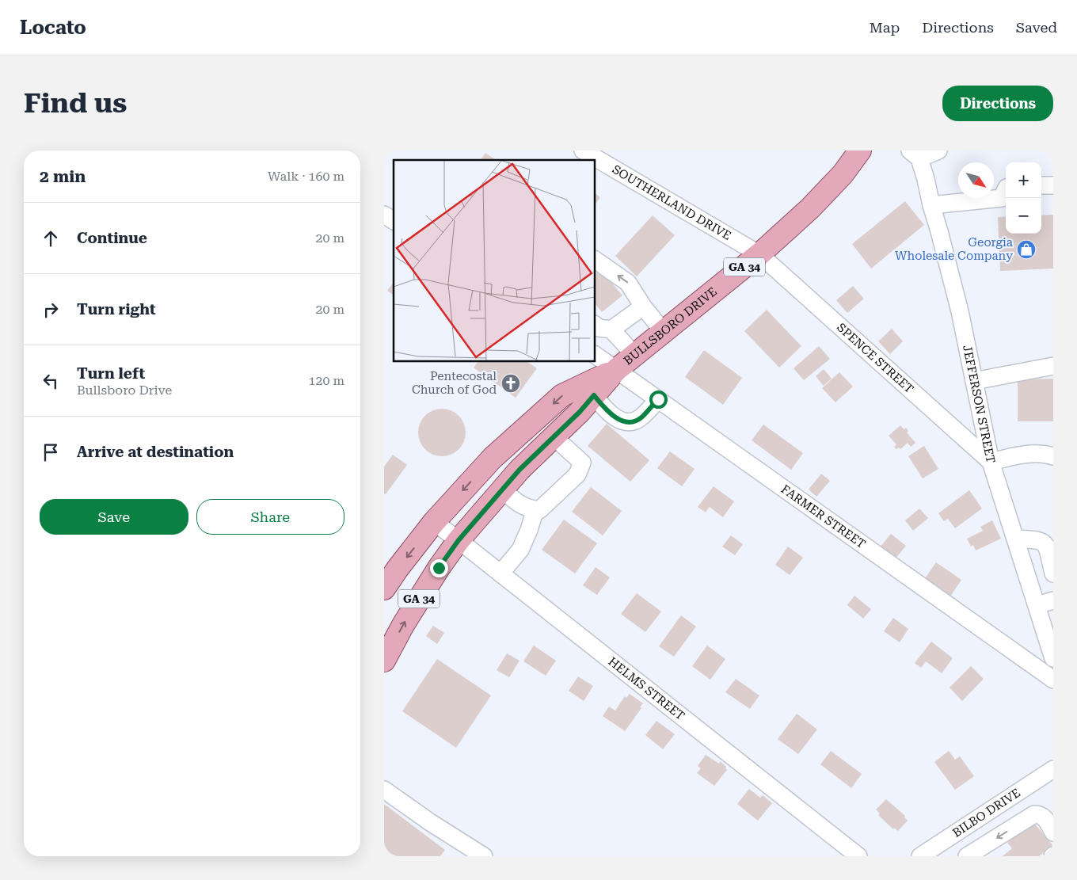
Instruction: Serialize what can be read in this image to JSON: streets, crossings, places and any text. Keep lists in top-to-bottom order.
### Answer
{
  "streets": {
    "main road": ["GA 34", "BULLSBORO DRIVE"],
    "street": [
      "SOUTHERLAND DRIVE",
      "SPENCE STREET",
      "JEFFERSON STREET",
      "FARMER STREET",
      "HELMS STREET",
      "BILBO DRIVE"
    ]
  },
  "crossings": [
    ["SOUTHERLAND DRIVE", "BULLSBORO DRIVE"],
    ["SOUTHERLAND DRIVE", "SPENCE STREET"],
    ["BULLSBORO DRIVE", "SPENCE STREET"],
    ["BULLSBORO DRIVE", "FARMER STREET"],
    ["BULLSBORO DRIVE", "HELMS STREET"],
    ["SPENCE STREET", "JEFFERSON STREET"]
  ],
  "places": {
    "shop": ["Georgia Wholesale Company"],
    "church": ["Pentecostal Church of God"]
  },
  "north": "bottom right",
  "page": {
    "header": "Locato",
    "nav": ["Map", "Directions", "Saved"],
    "buttons": [
      "Directions",
      ["Save", "Share"]
    ],
    "title": "Find us",
    "heading": ["2 min", "Walk · 160 m"],
    "map_buttons": ["+", "−"],
    "list": [
      ["Continue", "20 m"],
      ["Turn right", "20 m"],
      ["Turn left", "Bullsboro Drive", "120 m"],
      "Arrive at destination"
    ]
  }
}
